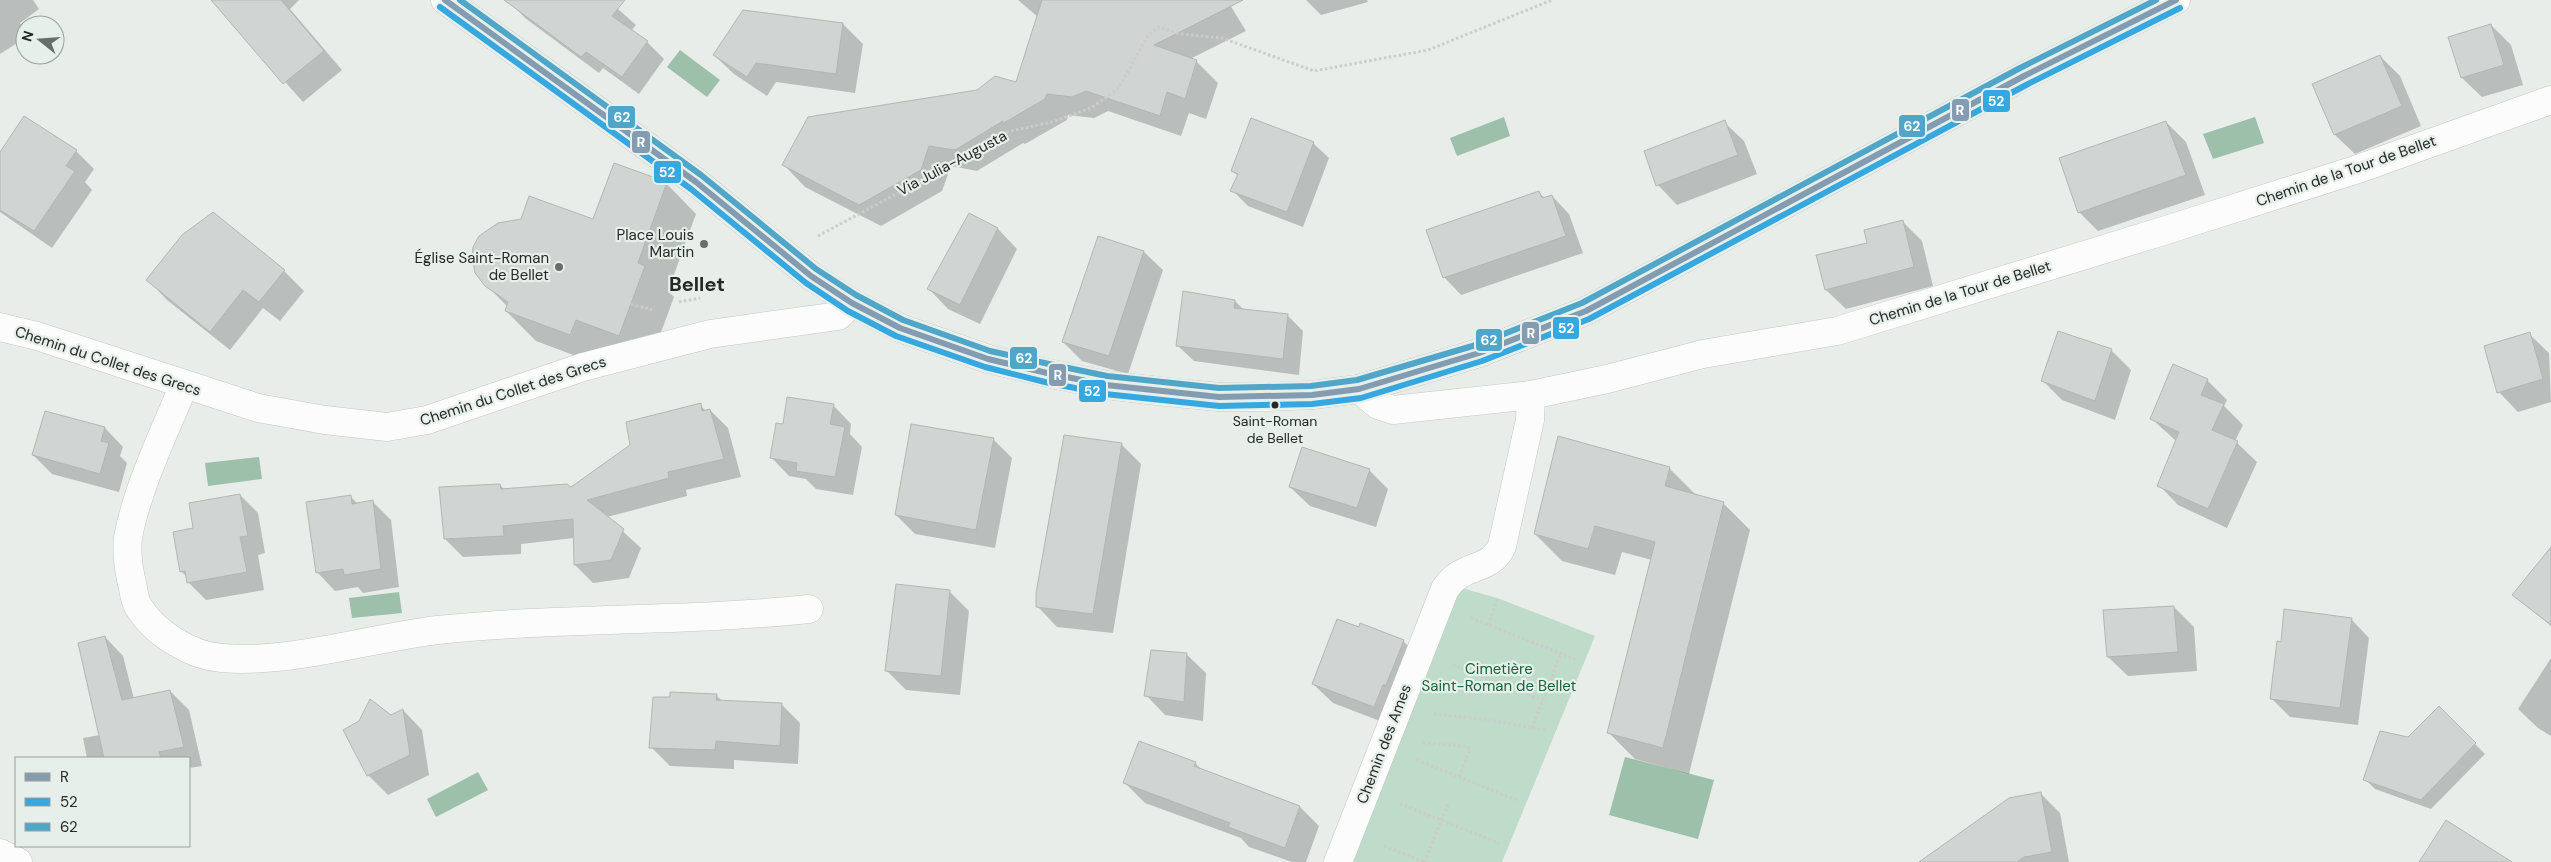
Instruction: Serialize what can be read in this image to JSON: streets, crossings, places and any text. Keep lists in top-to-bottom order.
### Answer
{
  "streets": {
    "street": ["Chemin de la Tour de Bellet", "Chemin du Collet des Grecs", "Chemin des Ames"],
    "path": ["Via Julia-Augusta"]
  },
  "crossings": [
    ["Chemin de la Tour de Bellet", "Chemin des Ames"]
  ],
  "districts": ["Bellet"],
  "parks": ["Cimetière Saint-Roman de Bellet"],
  "places": ["Place Louis Martin", "Église Saint-Roman de Bellet", "Saint-Roman de Bellet"],
  "lines": ["transit line R", "transit line 62", "transit line 52"],
  "legend": ["R", "52", "62"],
  "north": "left"
}
